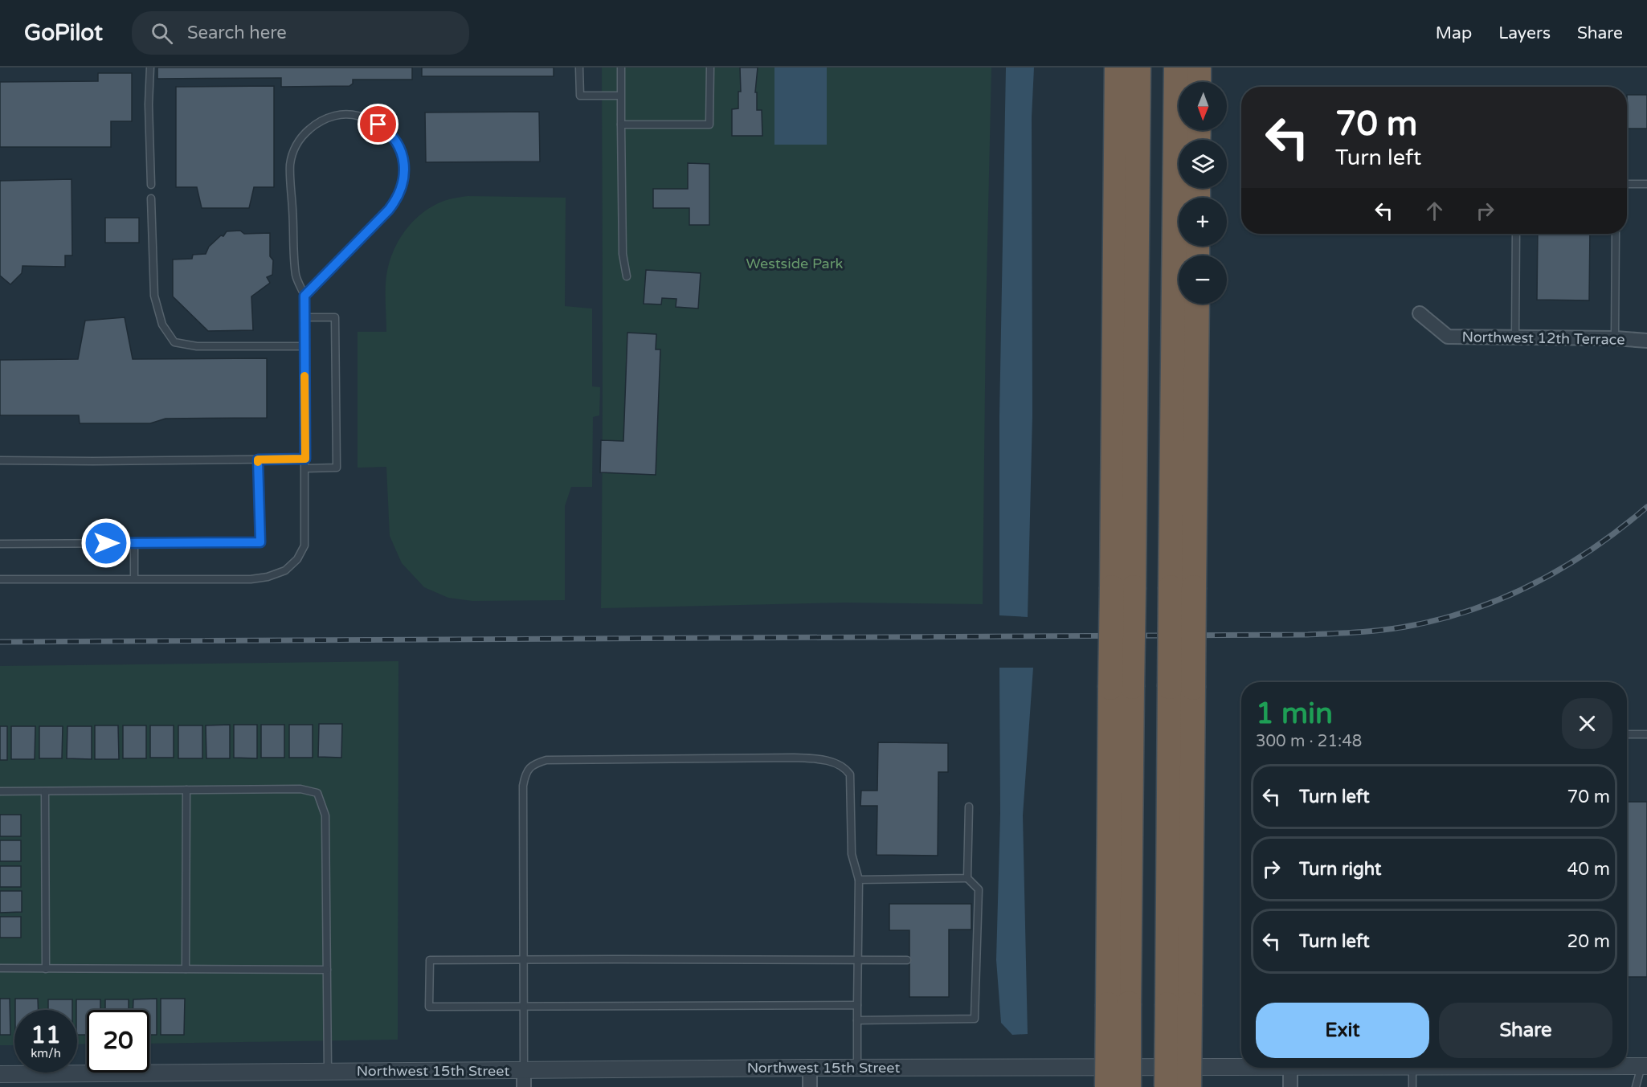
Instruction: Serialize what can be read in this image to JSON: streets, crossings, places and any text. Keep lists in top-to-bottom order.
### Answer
{
  "streets": {
    "street": ["Northwest 12th Terrace", "Northwest 15th Street"]
  },
  "parks": ["Westside Park"],
  "north": "bottom",
  "page": {
    "header": "GoPilot",
    "search": "Search here",
    "nav": ["Map", "Layers", "Share"],
    "map_buttons": ["+", "−"],
    "turn": ["70 m", "Turn left"],
    "heading": ["1 min", "300 m · 21:48"],
    "list": [
      {
        "name": "Turn left",
        "value": "70 m"
      },
      {
        "name": "Turn right",
        "value": "40 m"
      },
      {
        "name": "Turn left",
        "value": "20 m"
      }
    ],
    "buttons": ["Exit", "Share"],
    "speed": "11 km/h",
    "limit": "20"
  }
}
